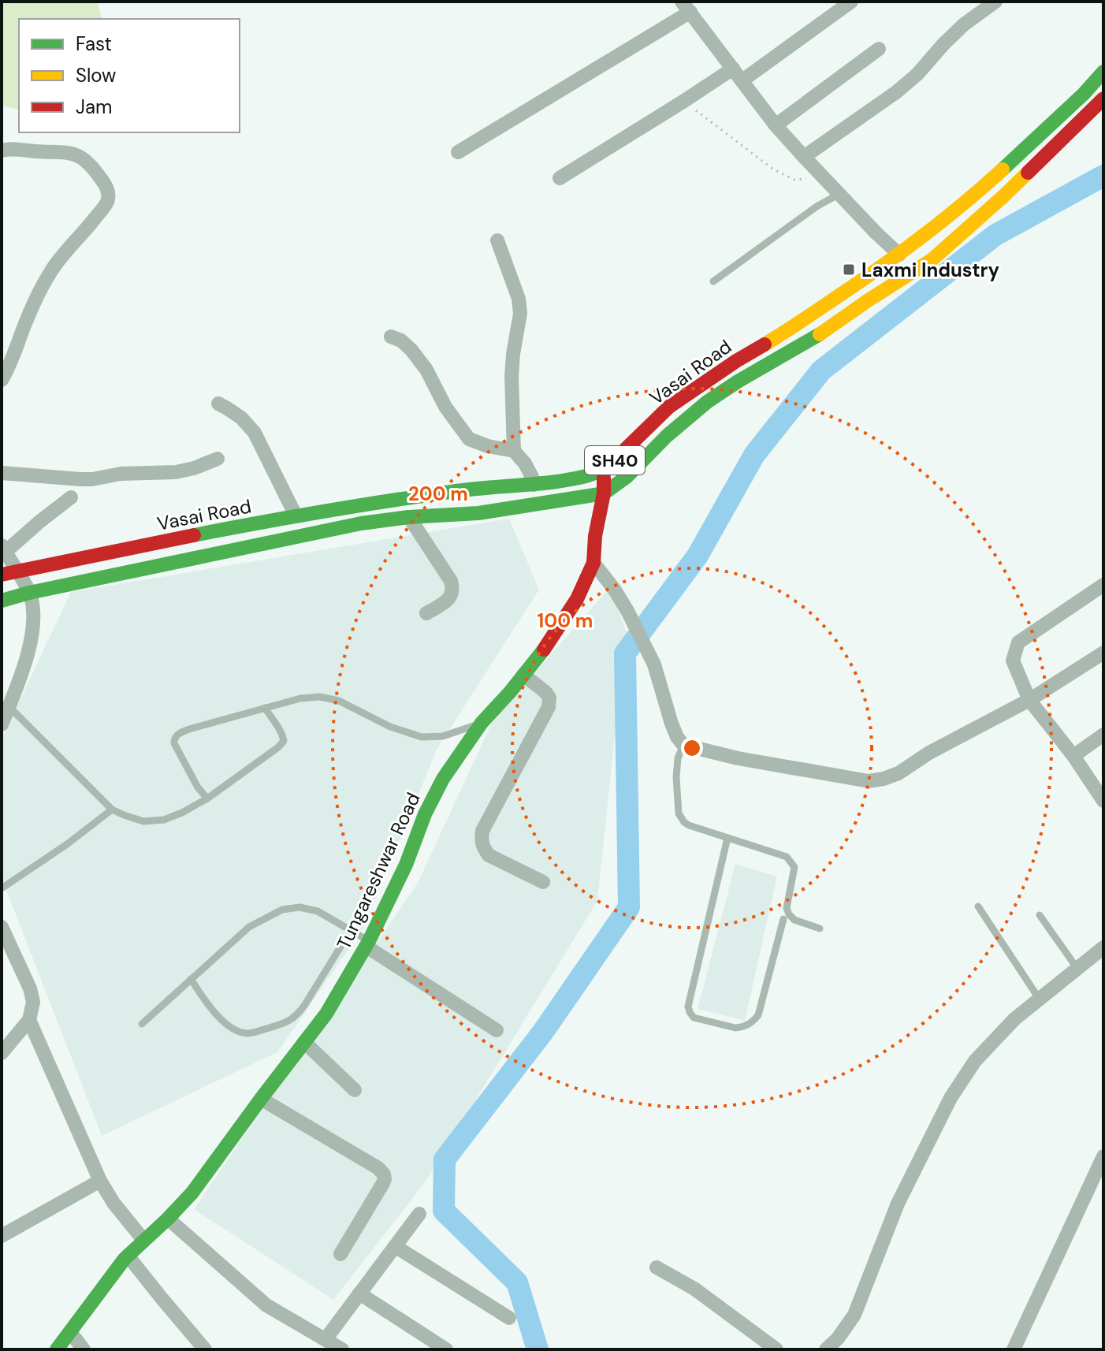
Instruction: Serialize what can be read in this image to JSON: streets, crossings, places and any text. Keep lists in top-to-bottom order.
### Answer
{
  "streets": {
    "main road": ["Vasai Road", "SH40", "Tungareshwar Road"]
  },
  "crossings": [
    ["Vasai Road", "Tungareshwar Road"]
  ],
  "places": {
    "transit": ["Laxmi Industry"]
  },
  "legend": ["Fast", "Slow", "Jam"],
  "rings": ["200 m", "100 m"]
}
